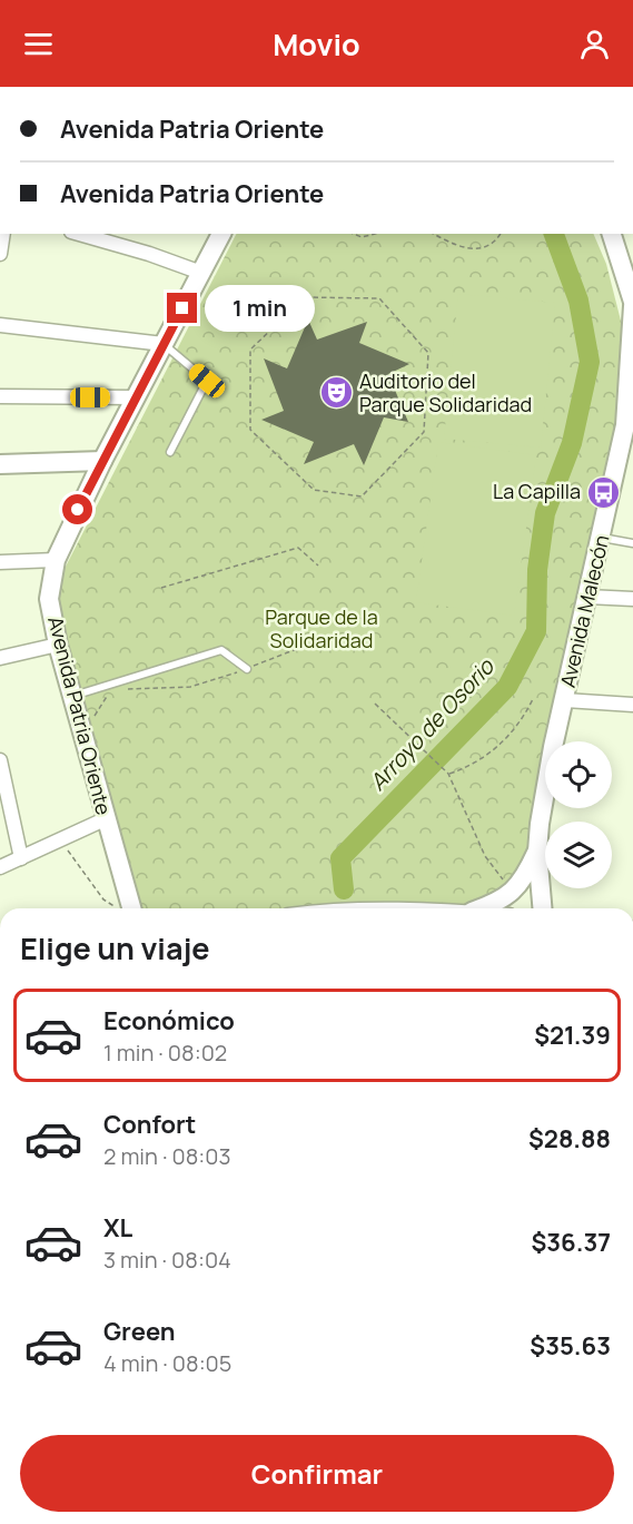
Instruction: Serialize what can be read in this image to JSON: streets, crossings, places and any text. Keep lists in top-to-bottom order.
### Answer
{
  "streets": {
    "street": ["Avenida Malecón", "Avenida Patria Oriente"]
  },
  "water": ["Arroyo de Osorio"],
  "parks": ["Parque de la Solidaridad"],
  "places": {
    "theatre": ["Auditorio del Parque Solidaridad"],
    "bus stop": ["La Capilla"]
  },
  "page": {
    "header": "Movio",
    "banner": ["Avenida Patria Oriente", "Avenida Patria Oriente"],
    "bubble": "1 min",
    "heading": "Elige un viaje",
    "list": [
      {
        "name": "Económico",
        "note": "1 min · 08:02",
        "value": "$21.39"
      },
      {
        "name": "Confort",
        "note": "2 min · 08:03",
        "value": "$28.88"
      },
      {
        "name": "XL",
        "note": "3 min · 08:04",
        "value": "$36.37"
      },
      {
        "name": "Green",
        "note": "4 min · 08:05",
        "value": "$35.63"
      }
    ],
    "buttons": "Confirmar"
  }
}
